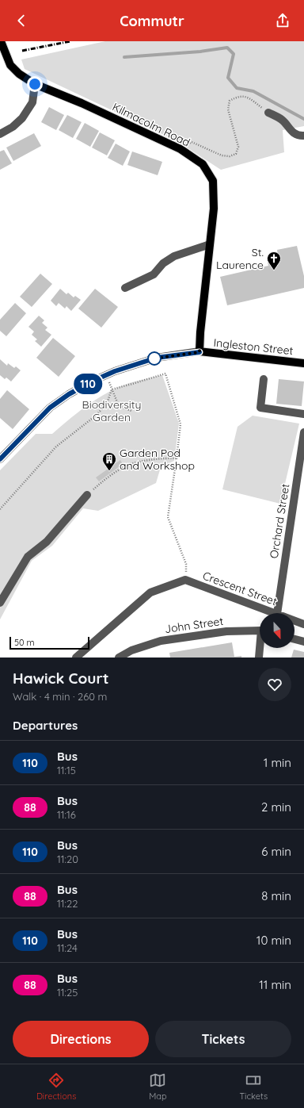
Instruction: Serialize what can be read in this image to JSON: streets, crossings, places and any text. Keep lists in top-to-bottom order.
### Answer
{
  "streets": {
    "main road": ["Kilmacolm Road", "Ingleston Street"],
    "street": ["Orchard Street", "Crescent Street", "John Street"]
  },
  "crossings": [
    ["Kilmacolm Road", "Ingleston Street"]
  ],
  "parks": ["Biodiversity Garden"],
  "places": {
    "church": ["St. Laurence"],
    "building": ["Garden Pod and Workshop"]
  },
  "lines": ["bus line 110"],
  "scale_bar": "50 m",
  "north": "bottom",
  "page": {
    "header": "Commutr",
    "on_map": "110",
    "scale": "50 m",
    "heading": [
      ["Hawick Court", "Walk · 4 min · 260 m"],
      "Departures"
    ],
    "list": [
      {
        "mark": "110",
        "name": "Bus",
        "note": "11:15",
        "value": "1 min"
      },
      {
        "mark": "88",
        "name": "Bus",
        "note": "11:16",
        "value": "2 min"
      },
      {
        "mark": "110",
        "name": "Bus",
        "note": "11:20",
        "value": "6 min"
      },
      {
        "mark": "88",
        "name": "Bus",
        "note": "11:22",
        "value": "8 min"
      },
      {
        "mark": "110",
        "name": "Bus",
        "note": "11:24",
        "value": "10 min"
      },
      {
        "mark": "88",
        "name": "Bus",
        "note": "11:25",
        "value": "11 min"
      }
    ],
    "buttons": ["Directions", "Tickets"],
    "tabs": ["Directions", "Map", "Tickets"]
  }
}
